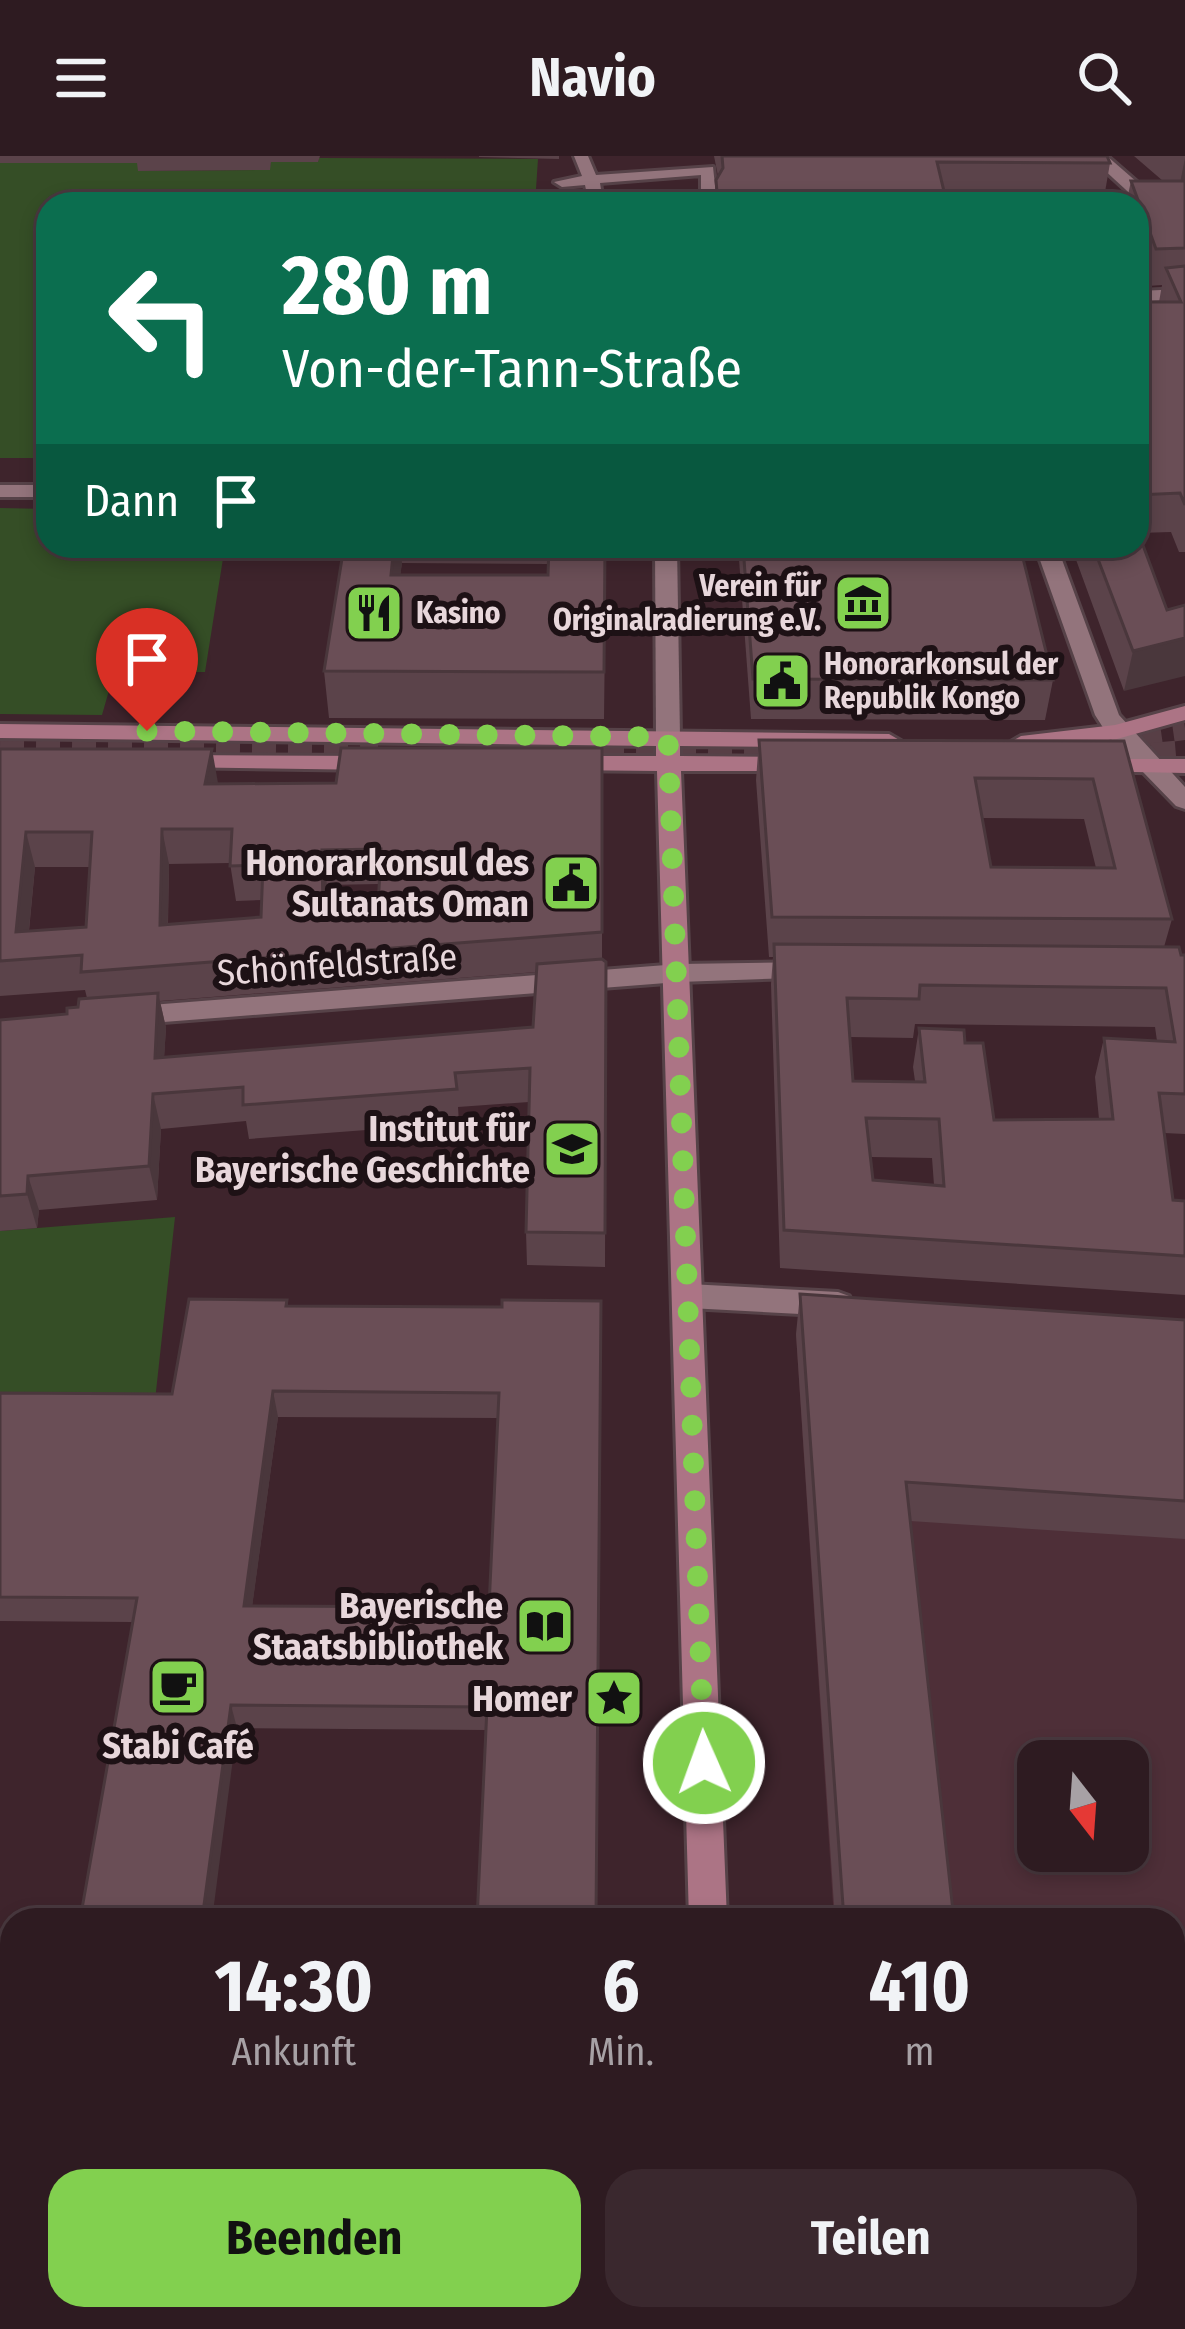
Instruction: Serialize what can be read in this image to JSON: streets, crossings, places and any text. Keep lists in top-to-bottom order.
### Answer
{
  "streets": {
    "street": ["Schönfeldstraße"]
  },
  "places": {
    "museum": ["Verein für Originalradierung e.V."],
    "restaurant": ["Kasino"],
    "public building": ["Honorarkonsul der Republik Kongo", "Honorarkonsul des Sultanats Oman"],
    "school or university": ["Institut für Bayerische Geschichte"],
    "library": ["Bayerische Staatsbibliothek"],
    "cafe": ["Stabi Café"],
    "place": ["Homer"]
  },
  "north": "bottom",
  "page": {
    "header": "Navio",
    "turn": ["280 m", "Von-der-Tann-Straße"],
    "then": "Dann",
    "eta": [
      "14:30",
      "Ankunft",
      "6",
      "Min.",
      "410",
      "m"
    ],
    "buttons": ["Beenden", "Teilen"]
  }
}
